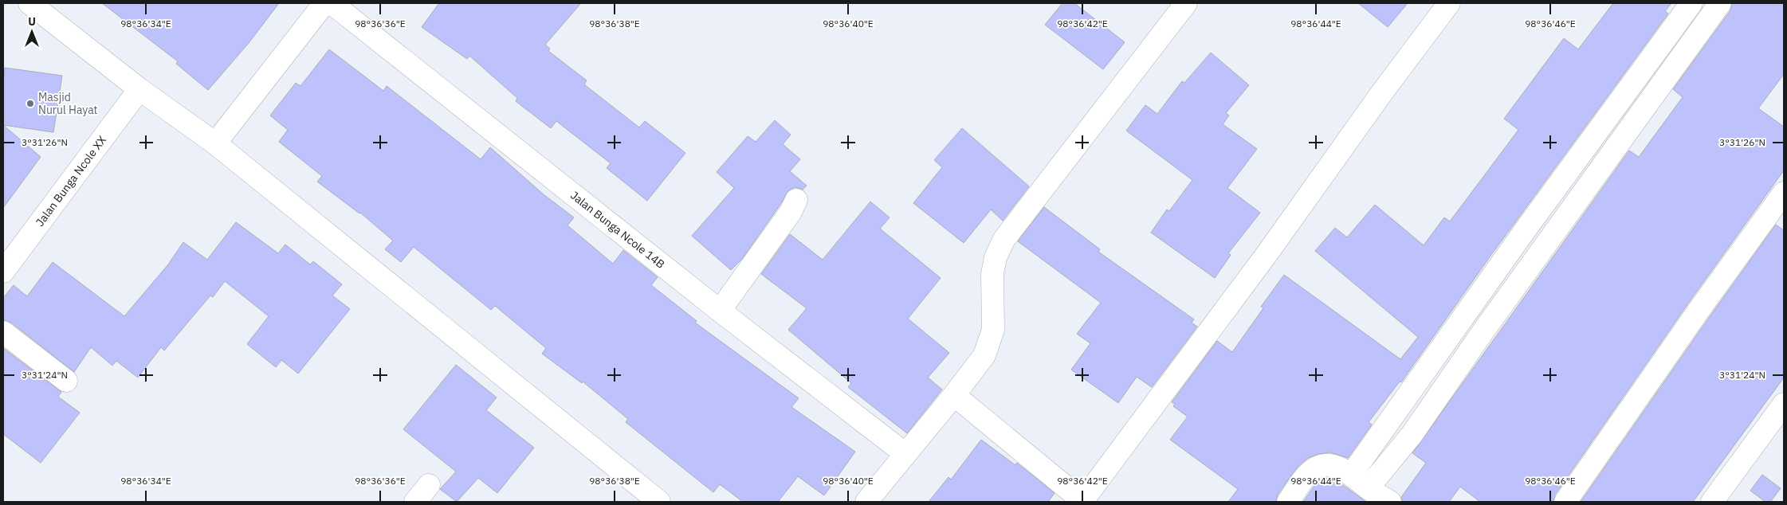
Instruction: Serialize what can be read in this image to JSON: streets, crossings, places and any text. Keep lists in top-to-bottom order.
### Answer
{
  "streets": {
    "street": ["Jalan Bunga Ncole XX", "Jalan Bunga Ncole 14B"]
  },
  "places": ["Masjid Nurul Hayat"],
  "north": "top",
  "coordinates": [
    "98°36'34\"E",
    "98°36'36\"E",
    "98°36'38\"E",
    "98°36'40\"E",
    "98°36'42\"E",
    "98°36'44\"E",
    "98°36'46\"E",
    "3°31'26\"N",
    "3°31'24\"N"
  ]
}
